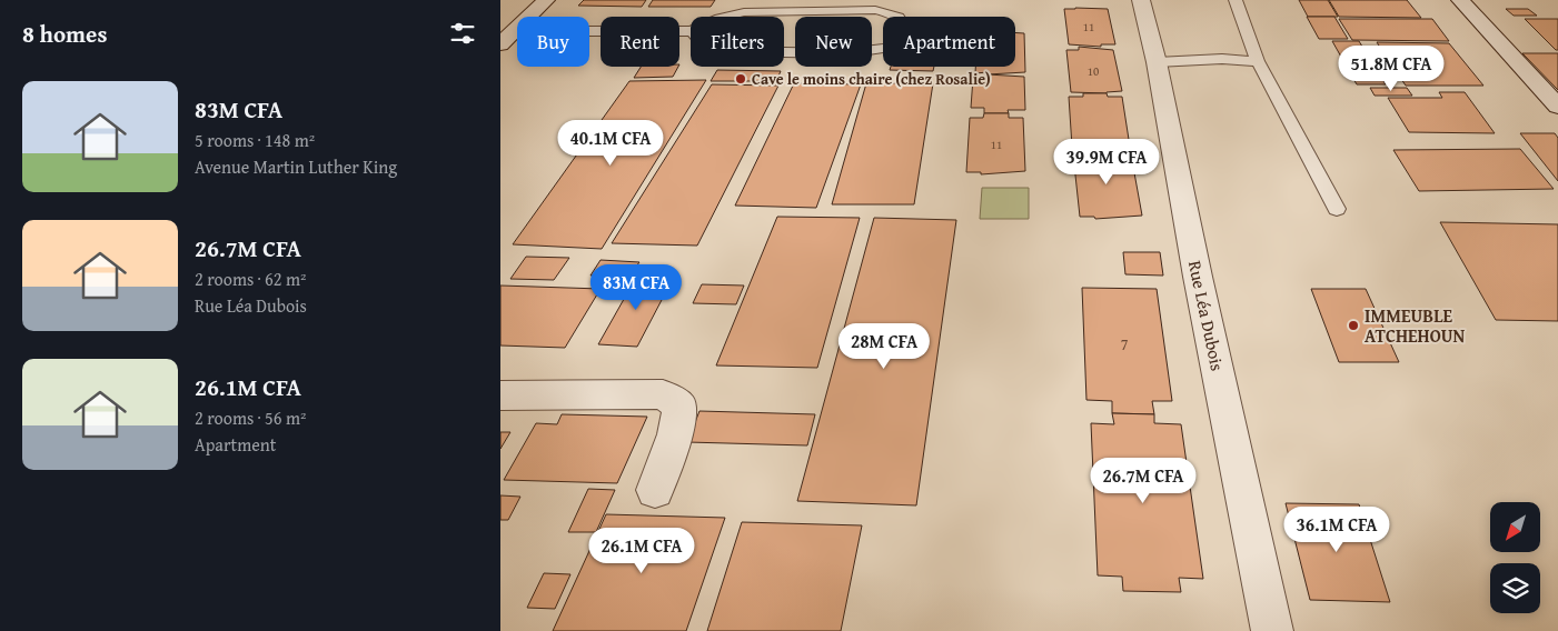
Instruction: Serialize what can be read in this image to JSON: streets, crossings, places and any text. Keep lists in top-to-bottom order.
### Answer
{
  "streets": {
    "street": ["Rue Léa Dubois"]
  },
  "places": ["Cave le moins chaire (chez Rosalie)", "IMMEUBLE ATCHEHOUN"],
  "house_numbers": [
    "11",
    "10",
    "11",
    "7"
  ],
  "north": "bottom left",
  "page": {
    "heading": "8 homes",
    "chip": [
      "Buy",
      "Rent",
      "Filters",
      "New",
      "Apartment"
    ],
    "price": [
      "51.8M CFA",
      "40.1M CFA",
      "39.9M CFA",
      "83M CFA",
      "28M CFA",
      "26.7M CFA",
      "36.1M CFA",
      "26.1M CFA"
    ],
    "list": [
      {
        "name": "83M CFA",
        "note": "5 rooms · 148 m² · Avenue Martin Luther King"
      },
      {
        "name": "26.7M CFA",
        "note": "2 rooms · 62 m² · Rue Léa Dubois"
      },
      {
        "name": "26.1M CFA",
        "note": "2 rooms · 56 m² · Apartment"
      }
    ]
  }
}
